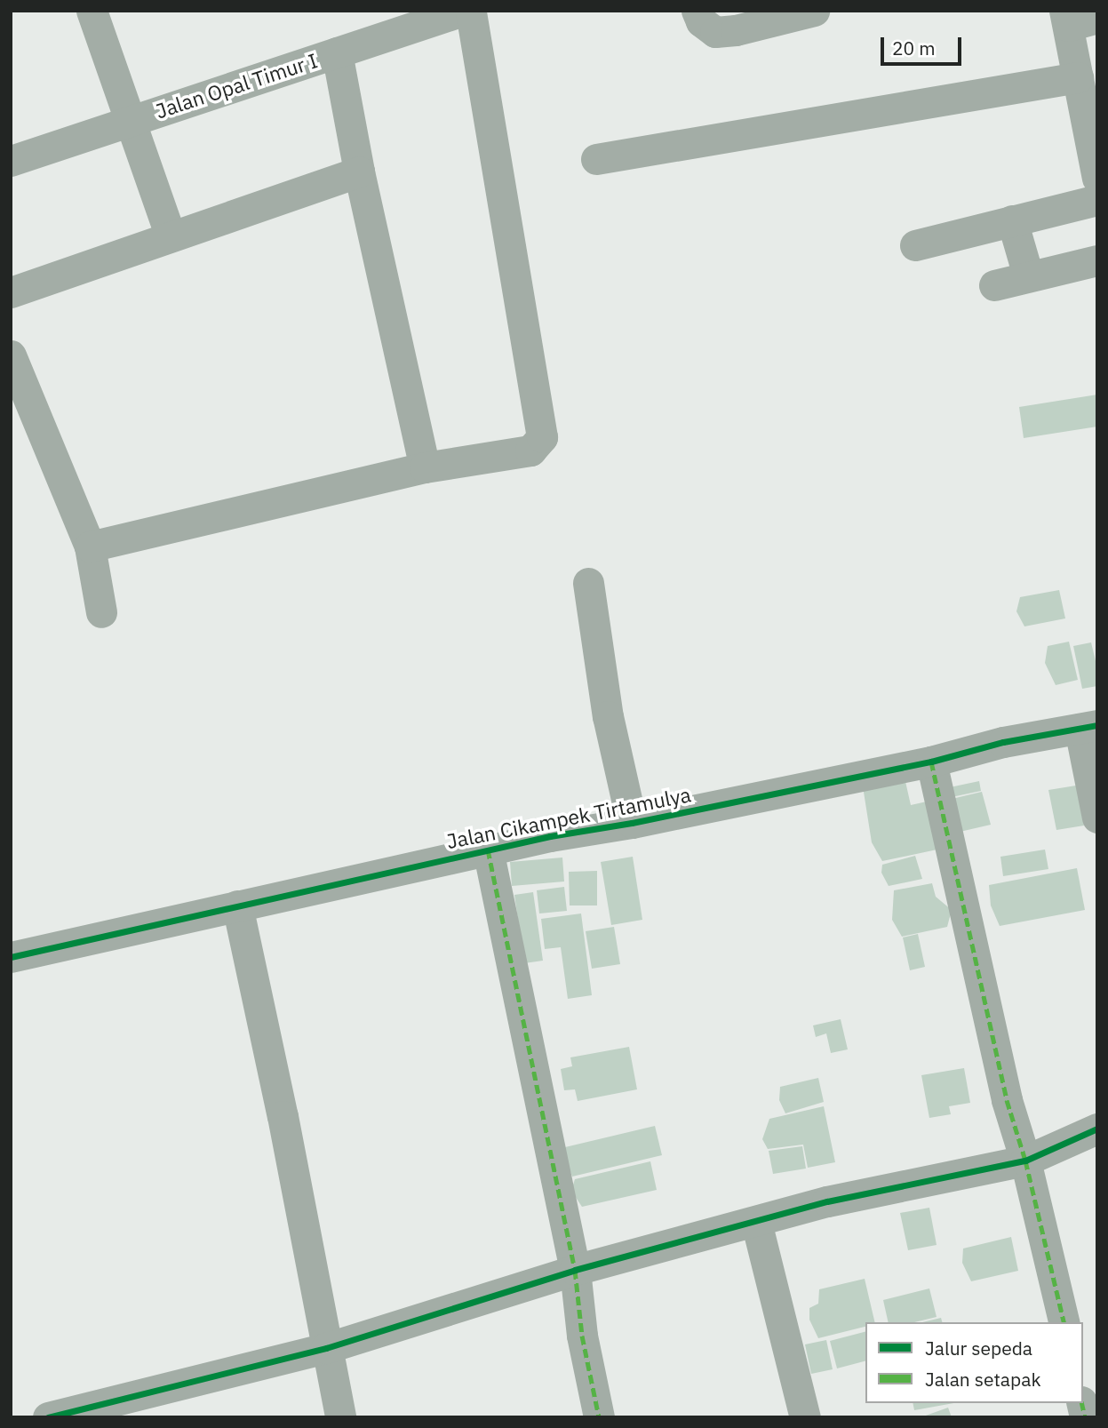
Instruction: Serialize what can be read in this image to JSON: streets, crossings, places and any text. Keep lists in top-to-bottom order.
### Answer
{
  "streets": {
    "street": ["Jalan Opal Timur I", "Jalan Cikampek Tirtamulya"]
  },
  "legend": ["Jalur sepeda", "Jalan setapak"],
  "scale_bar": "20 m"
}
